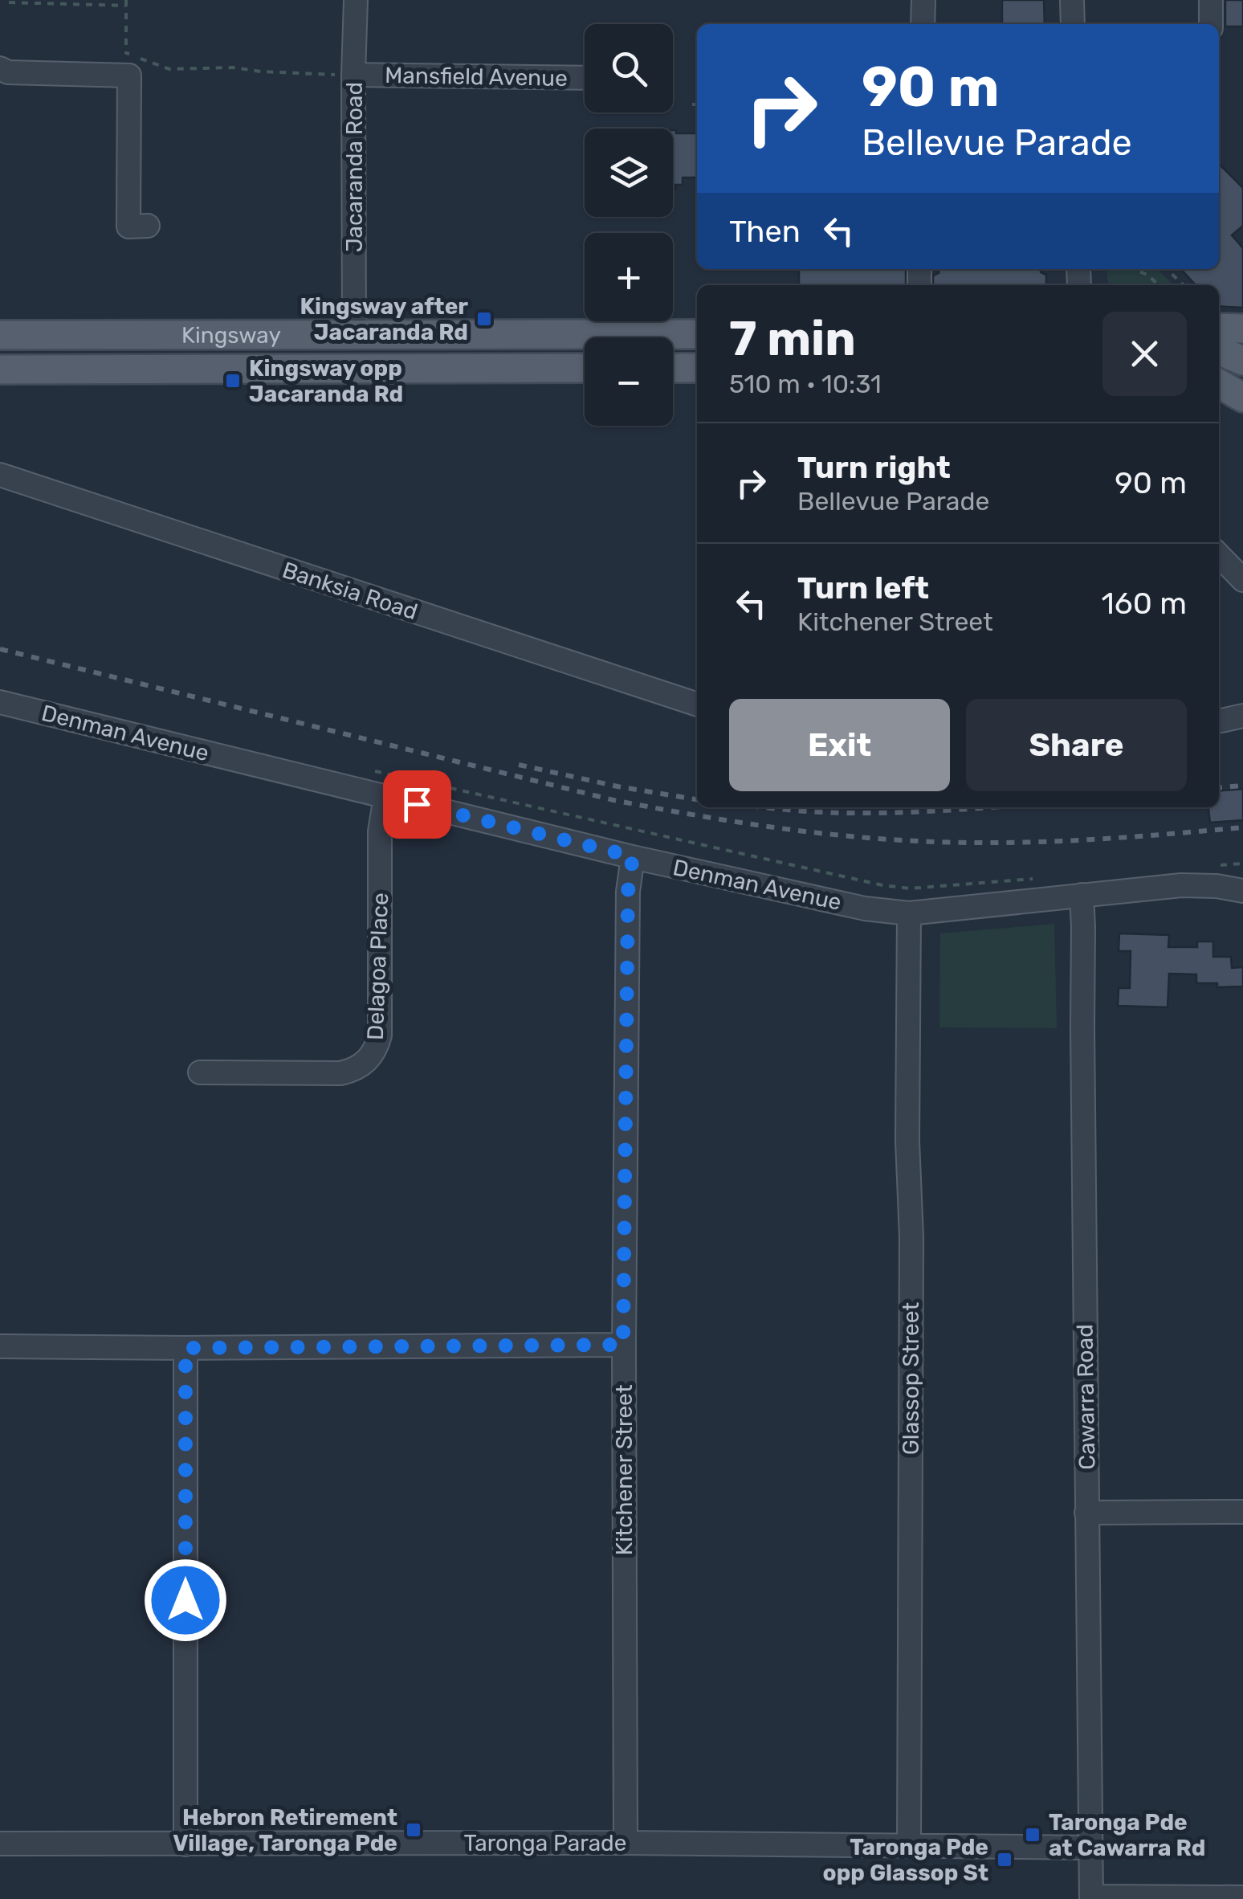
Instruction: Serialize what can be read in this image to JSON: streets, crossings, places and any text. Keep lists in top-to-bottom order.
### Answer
{
  "streets": {
    "main road": ["Kingsway"],
    "street": [
      "Mansfield Avenue",
      "Jacaranda Road",
      "Banksia Road",
      "Denman Avenue",
      "Delagoa Place",
      "Glassop Street",
      "Cawarra Road",
      "Kitchener Street",
      "Taronga Parade"
    ]
  },
  "crossings": [
    ["Mansfield Avenue", "Jacaranda Road"],
    ["Jacaranda Road", "Kingsway"],
    ["Denman Avenue", "Delagoa Place"],
    ["Denman Avenue", "Glassop Street"],
    ["Denman Avenue", "Cawarra Road"],
    ["Denman Avenue", "Kitchener Street"],
    ["Glassop Street", "Taronga Parade"],
    ["Cawarra Road", "Taronga Parade"],
    ["Kitchener Street", "Taronga Parade"]
  ],
  "places": {
    "transit": [
      "Kingsway after Jacaranda Rd",
      "Kingsway opp Jacaranda Rd",
      "Hebron Retirement Village, Taronga Pde",
      "Taronga Pde at Cawarra Rd",
      "Taronga Pde opp Glassop St"
    ]
  },
  "page": {
    "map_buttons": ["+", "−"],
    "turn": ["90 m", "Bellevue Parade"],
    "then": "Then",
    "heading": ["7 min", "510 m · 10:31"],
    "list": [
      {
        "name": "Turn right",
        "note": "Bellevue Parade",
        "value": "90 m"
      },
      {
        "name": "Turn left",
        "note": "Kitchener Street",
        "value": "160 m"
      }
    ],
    "buttons": ["Exit", "Share"]
  }
}
